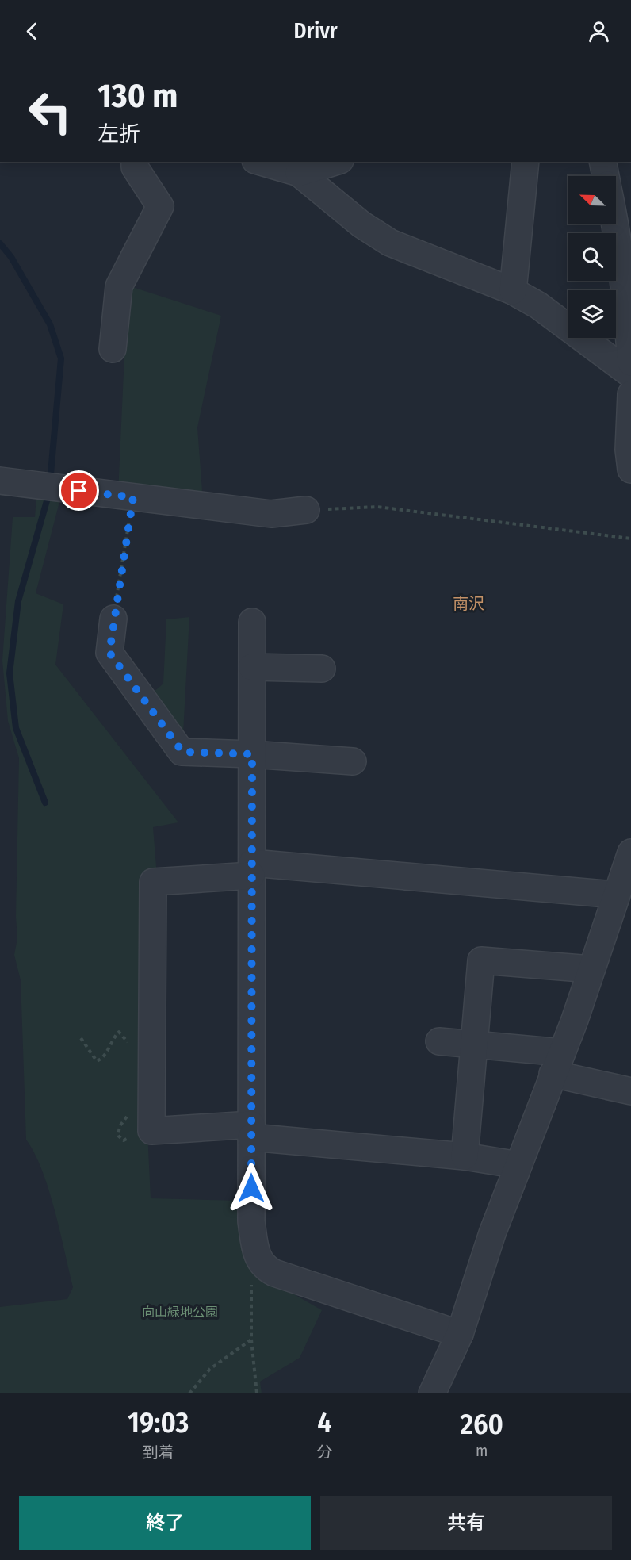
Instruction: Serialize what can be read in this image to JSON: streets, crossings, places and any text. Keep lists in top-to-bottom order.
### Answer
{
  "districts": ["南沢"],
  "parks": ["向山緑地公園"],
  "north": "top left",
  "page": {
    "header": "Drivr",
    "turn": ["130 m", "左折"],
    "eta": [
      "19:03",
      "到着",
      "4",
      "分",
      "260",
      "m"
    ],
    "buttons": ["終了", "共有"]
  }
}
